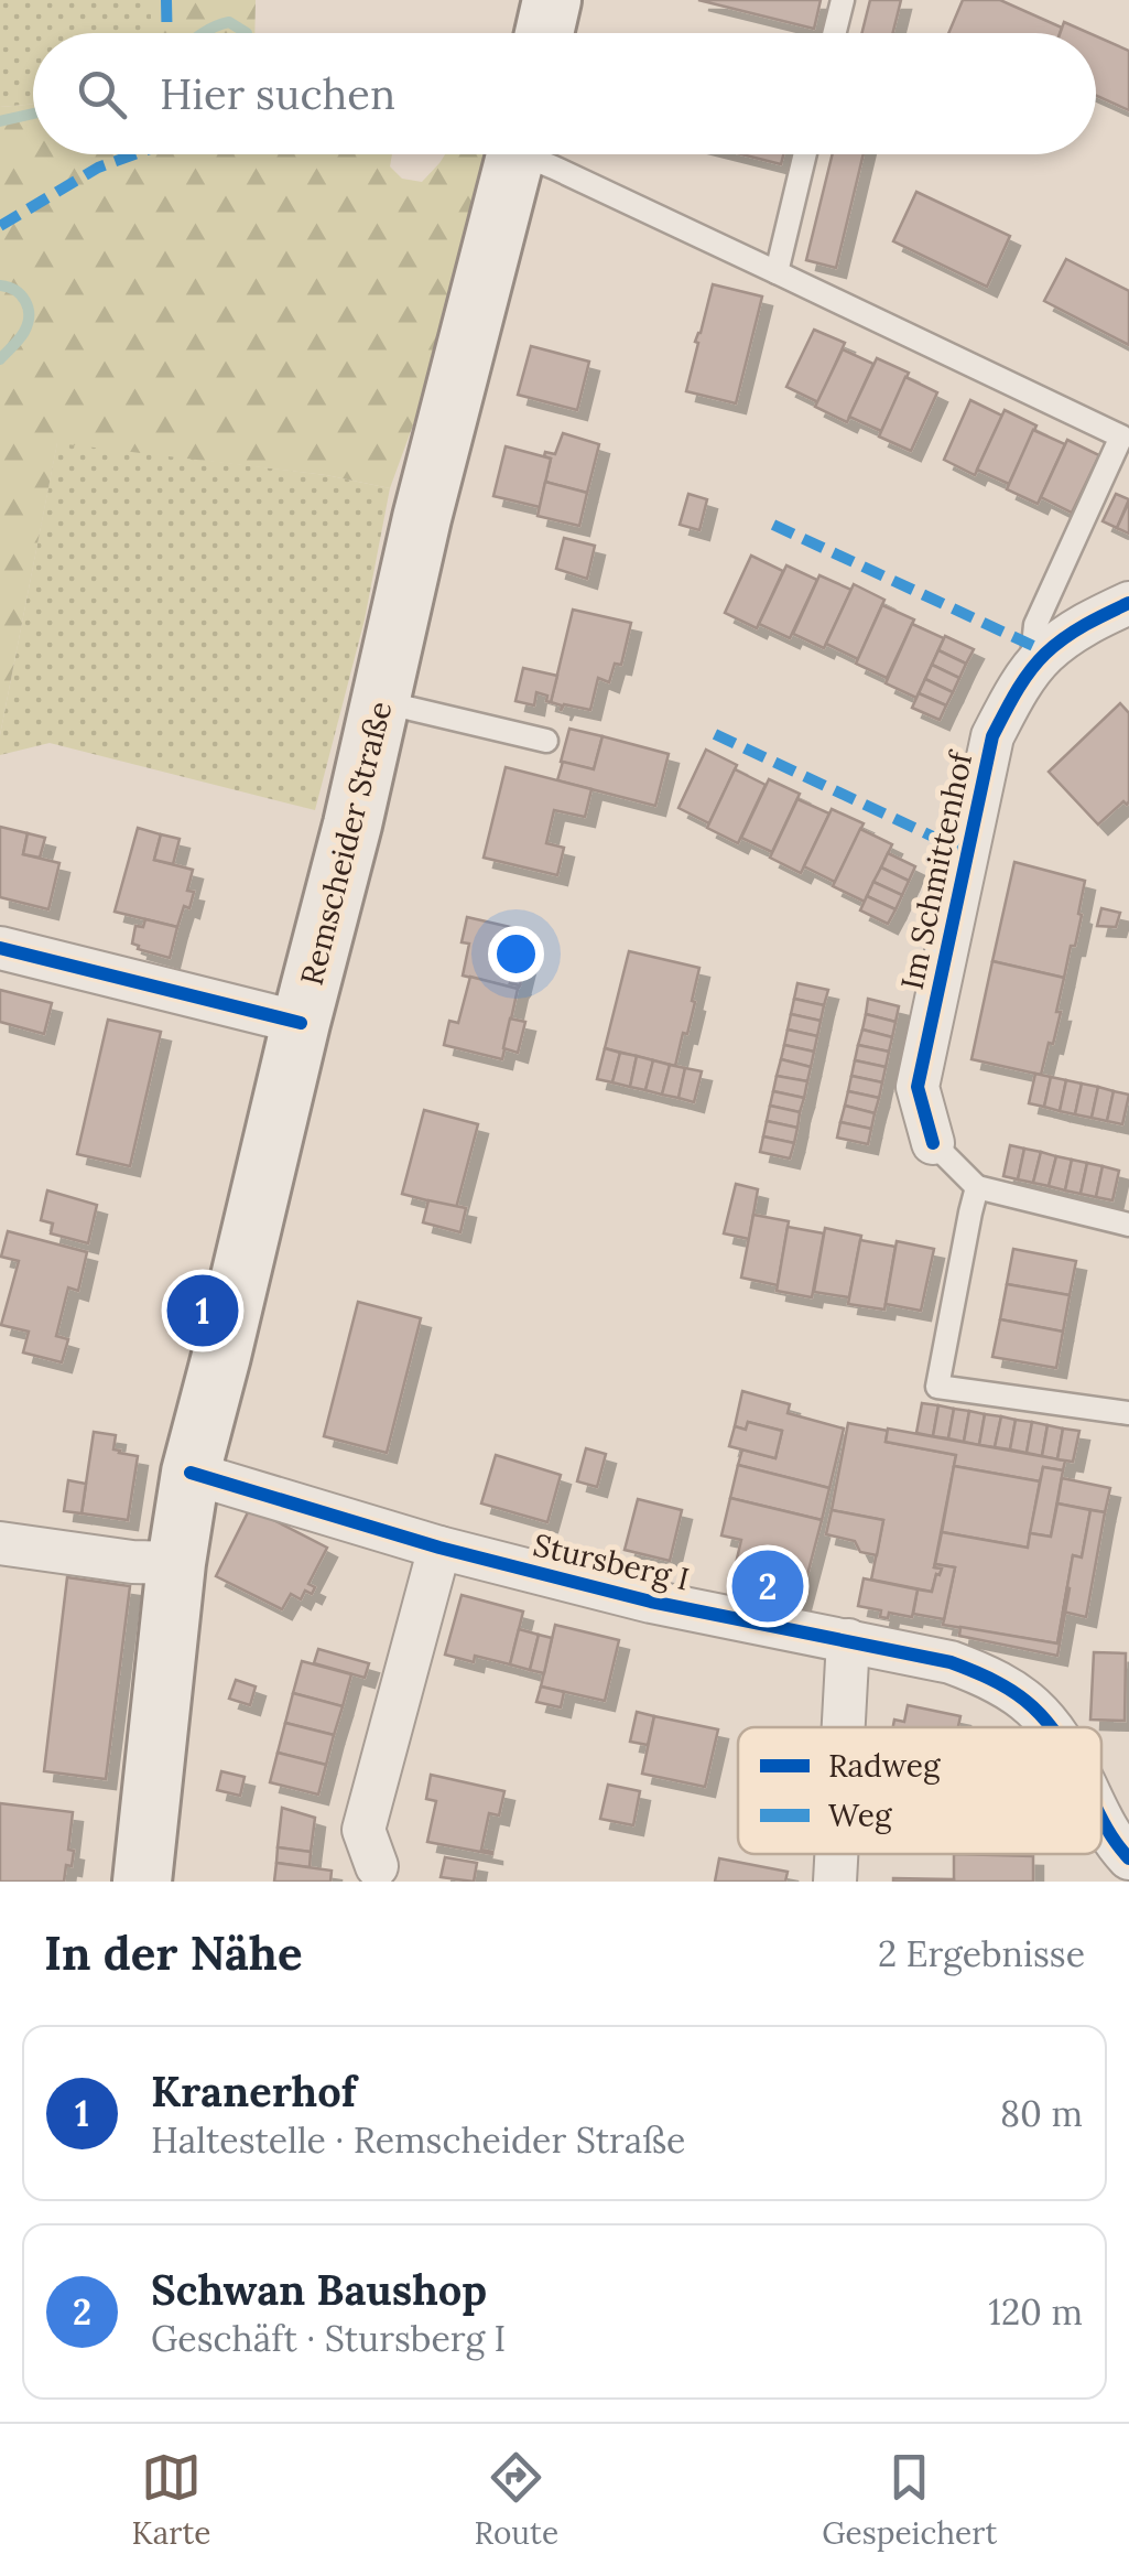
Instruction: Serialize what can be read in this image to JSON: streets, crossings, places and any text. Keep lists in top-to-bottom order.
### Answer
{
  "streets": {
    "main road": ["Remscheider Straße"],
    "street": ["Im Schmittenhof", "Stursberg I"]
  },
  "crossings": [
    ["Remscheider Straße", "Stursberg I"]
  ],
  "legend": ["Radweg", "Weg"],
  "page": {
    "search": "Hier suchen",
    "pins": ["1", "2"],
    "heading": ["In der Nähe", "2 Ergebnisse"],
    "list": [
      {
        "mark": "1",
        "name": "Kranerhof",
        "note": "Haltestelle · Remscheider Straße",
        "value": "80 m"
      },
      {
        "mark": "2",
        "name": "Schwan Baushop",
        "note": "Geschäft · Stursberg I",
        "value": "120 m"
      }
    ],
    "nav": ["Karte", "Route", "Gespeichert"]
  }
}
